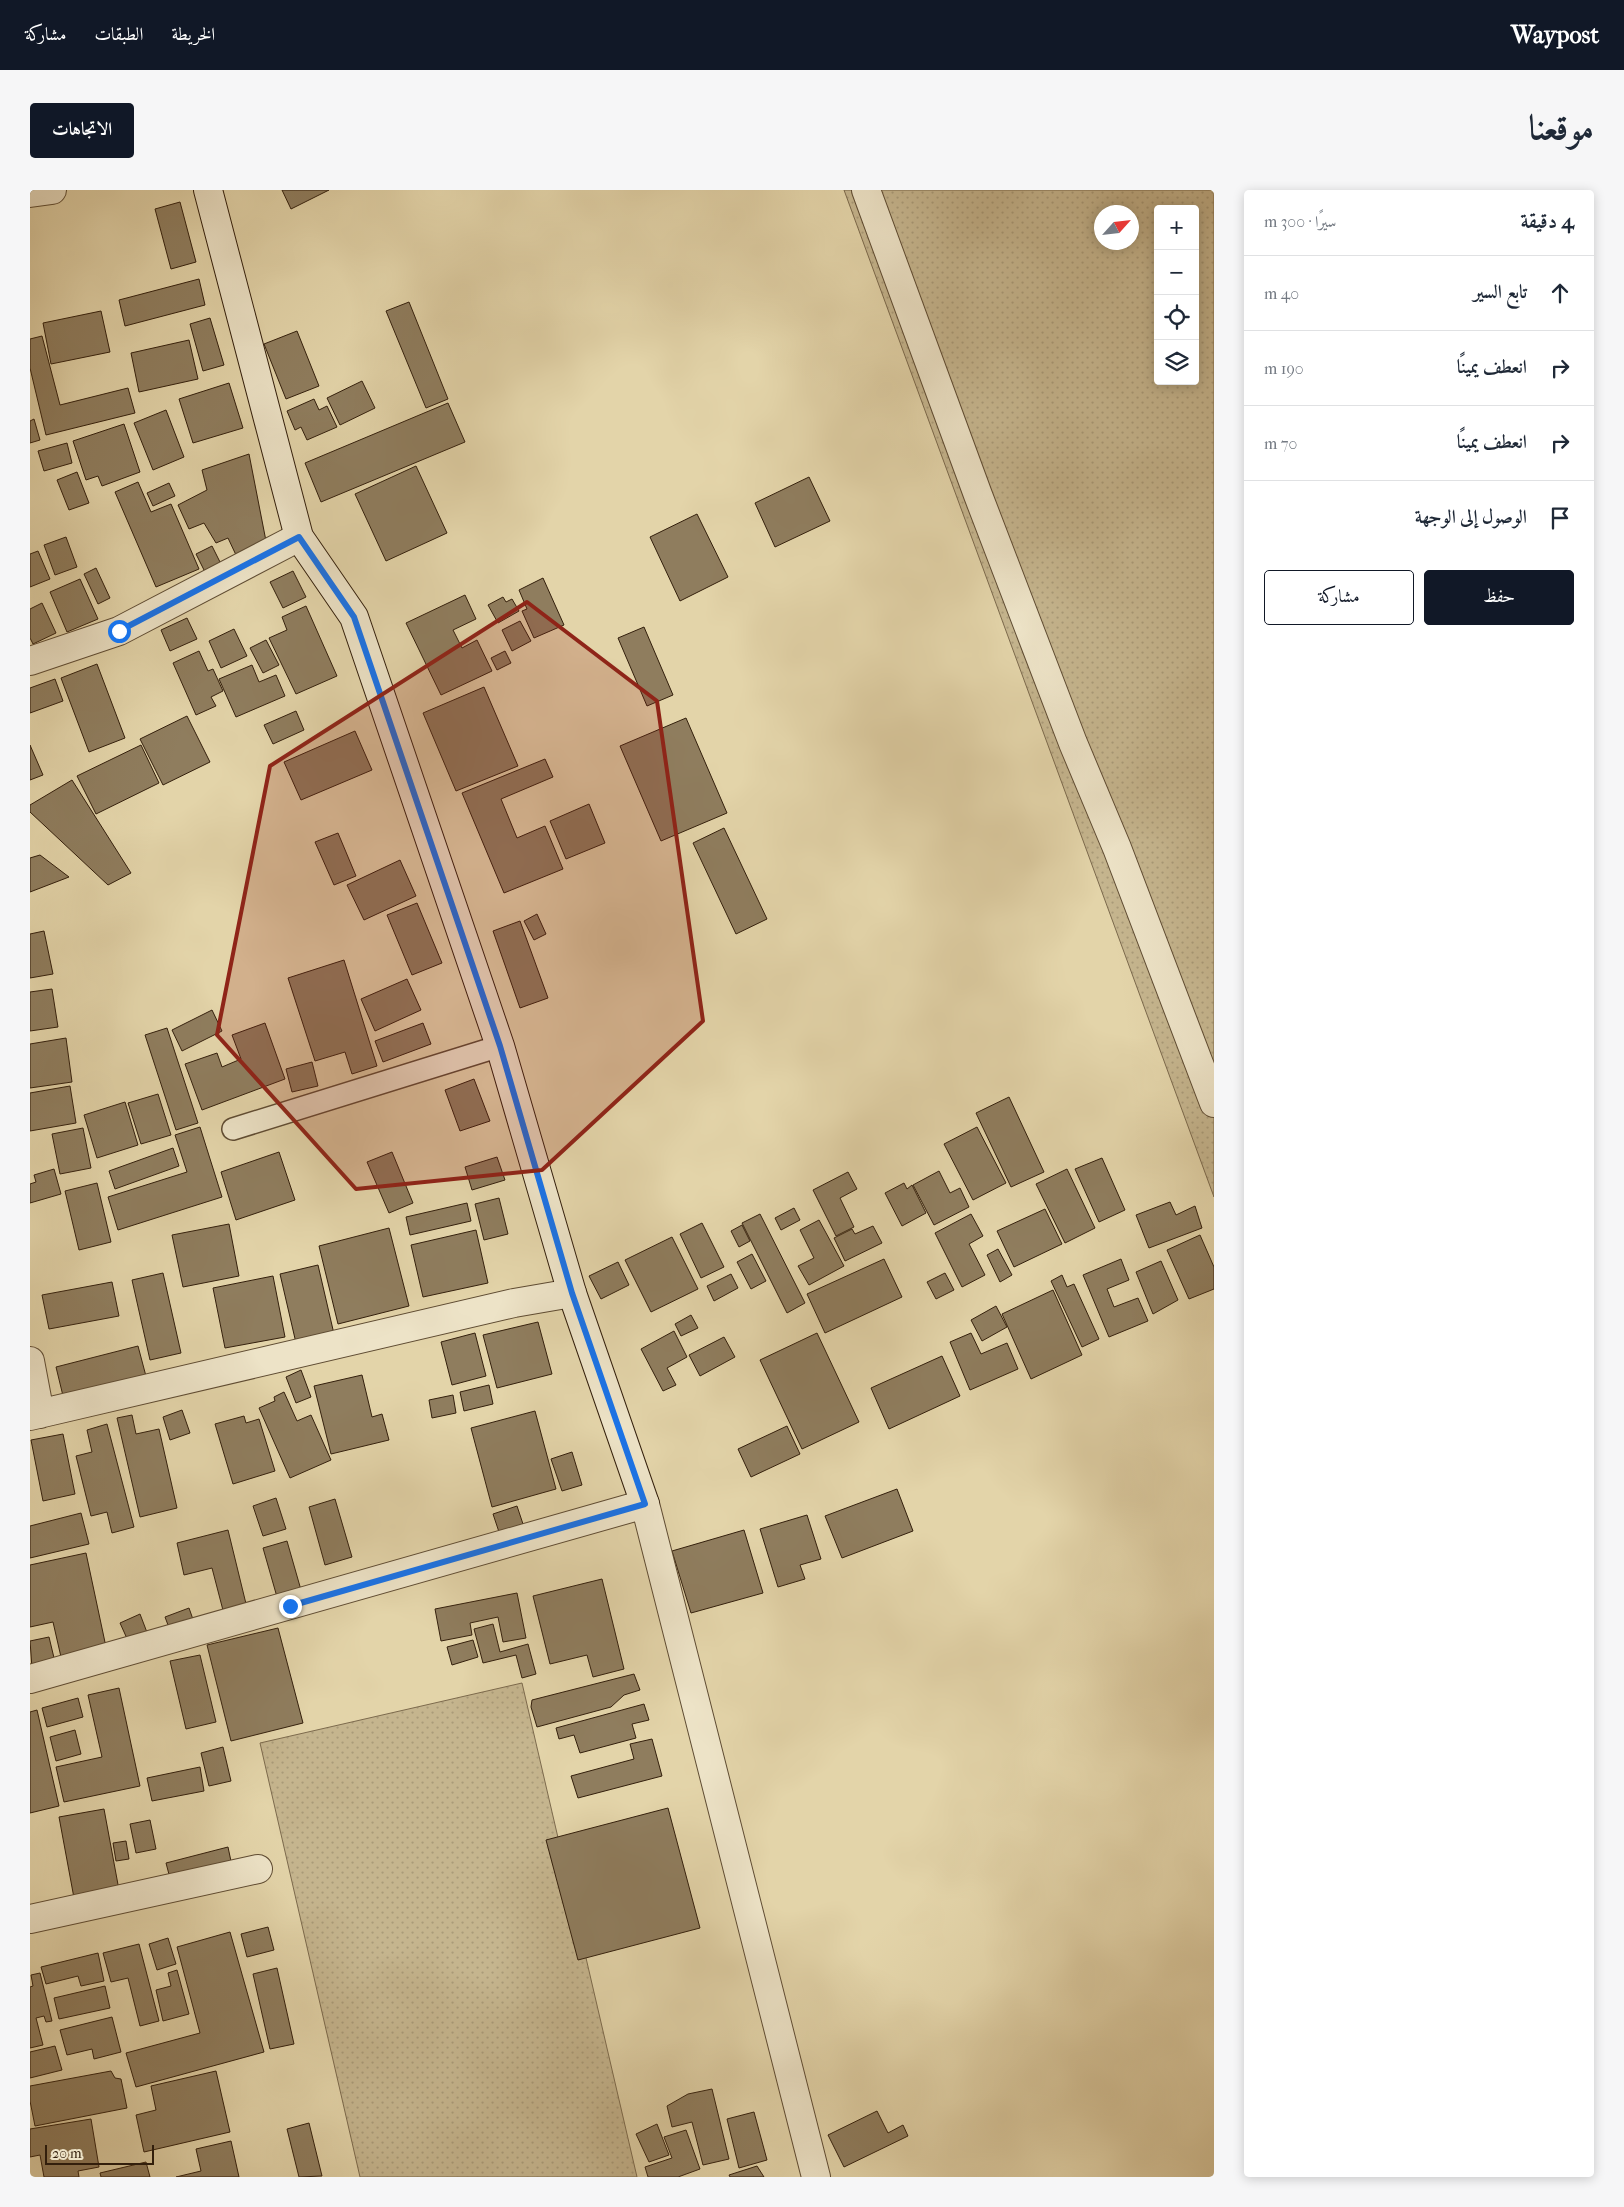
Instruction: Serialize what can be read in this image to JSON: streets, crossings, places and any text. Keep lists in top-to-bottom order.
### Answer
{
  "scale_bar": "20 m",
  "north": "top right",
  "page": {
    "header": "Waypost",
    "nav": ["الخريطة", "الطبقات", "مشاركة"],
    "title": "موقعنا",
    "buttons": [
      "الاتجاهات",
      ["حفظ", "مشاركة"]
    ],
    "heading": ["4 دقيقة", "سيرًا · 300 m"],
    "map_buttons": ["+", "−"],
    "list": [
      ["تابع السير", "40 m"],
      ["انعطف يمينًا", "190 m"],
      ["انعطف يمينًا", "70 m"],
      "الوصول إلى الوجهة"
    ],
    "scale": "20 m"
  }
}
